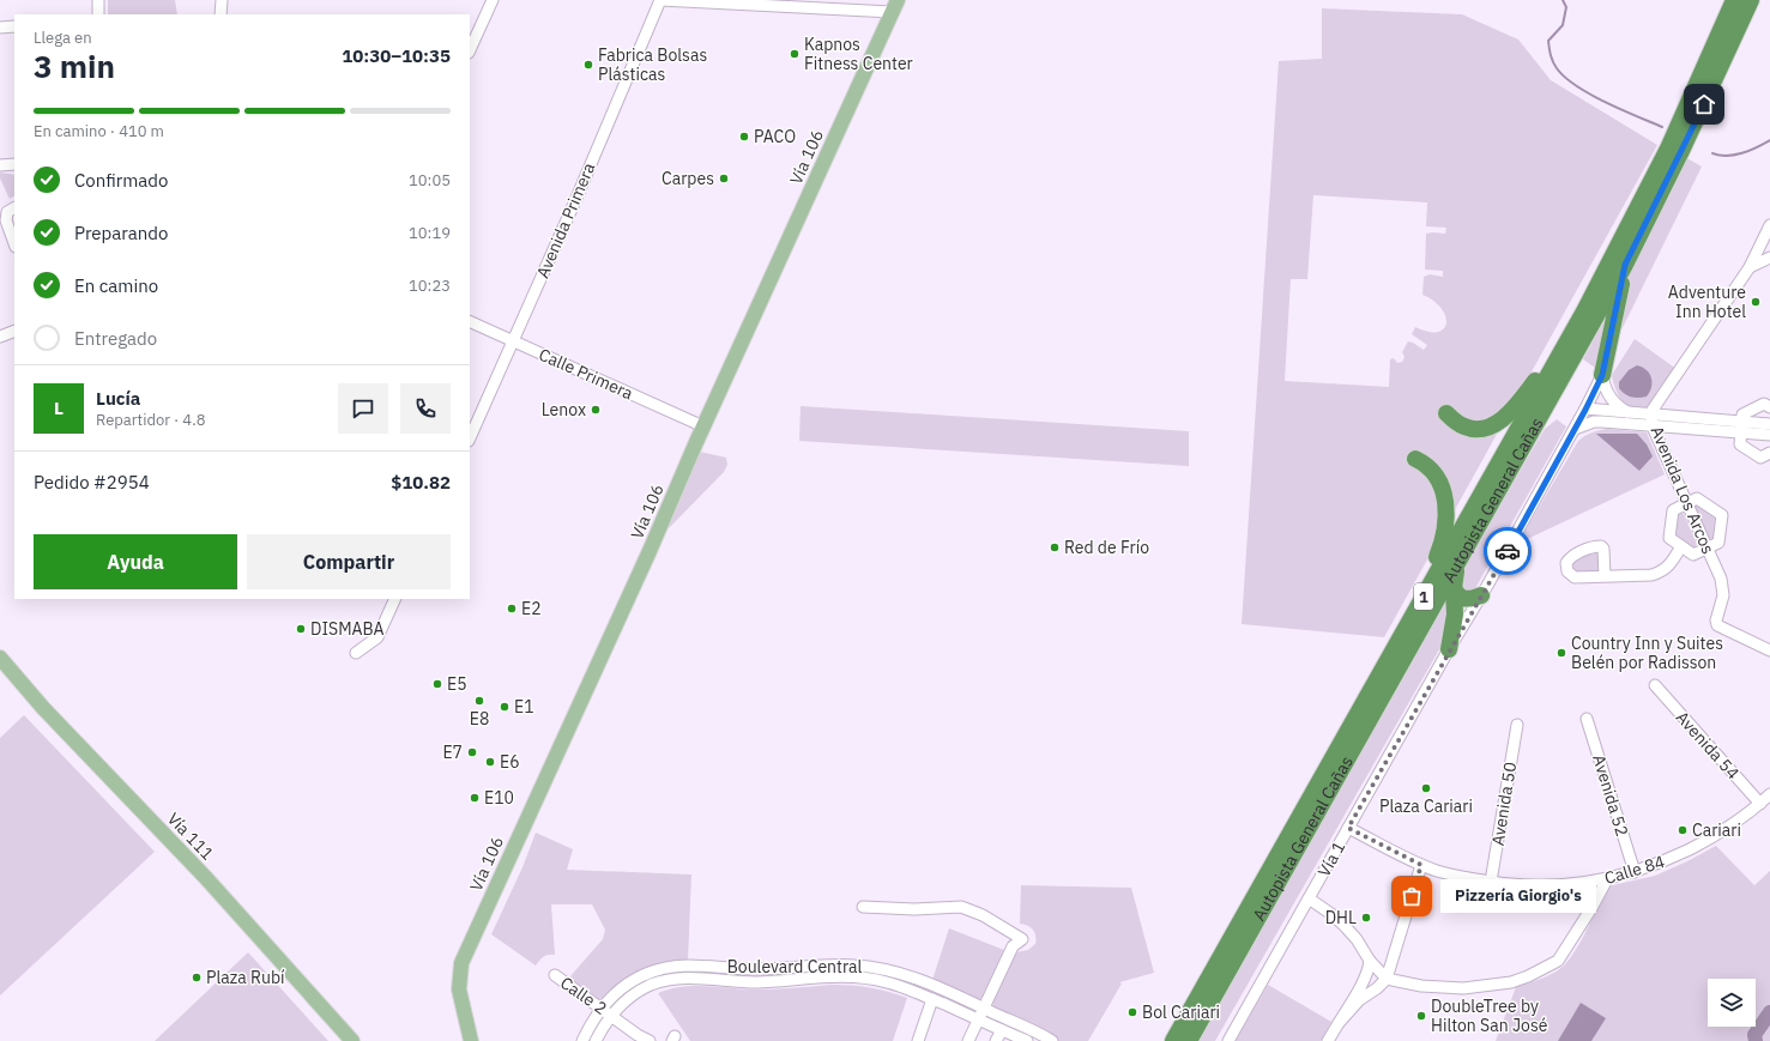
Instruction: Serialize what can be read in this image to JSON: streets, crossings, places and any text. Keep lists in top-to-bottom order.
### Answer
{
  "streets": {
    "highway": ["Autopista General Cañas", "1"],
    "main road": ["Vía 106", "Vía 111"],
    "street": [
      "Avenida Primera",
      "Calle Primera",
      "Avenida Los Arcos",
      "Avenida 54",
      "Avenida 52",
      "Avenida 50",
      "Vía 1",
      "Calle 84",
      "Boulevard Central",
      "Calle 2"
    ]
  },
  "crossings": [
    ["Vía 106", "Calle Primera"],
    ["Avenida Primera", "Calle Primera"],
    ["Avenida 54", "Calle 84"],
    ["Avenida 52", "Calle 84"],
    ["Avenida 50", "Calle 84"],
    ["Vía 1", "Calle 84"],
    ["Boulevard Central", "Calle 2"]
  ],
  "places": [
    "Kapnos Fitness Center",
    "Fabrica Bolsas Plásticas",
    "PACO",
    "Carpes",
    "Adventure Inn Hotel",
    "Lenox",
    "Red de Frío",
    "E2",
    "DISMABA",
    "Country Inn y Suites Belén por Radisson",
    "E5",
    "E8",
    "E1",
    "E7",
    "E6",
    "Plaza Cariari",
    "E10",
    "Cariari",
    "Pizzería Giorgio's",
    "DHL",
    "Plaza Rubí",
    "Bol Cariari",
    "DoubleTree by Hilton San José"
  ],
  "page": {
    "heading": ["3 min", "Llega en", "10:30–10:35"],
    "panel": [
      "Lucía",
      "Repartidor · 4.8",
      "Pedido #2954",
      "$10.82"
    ],
    "bar": "En camino · 410 m",
    "list": [
      ["Confirmado", "10:05"],
      ["Preparando", "10:19"],
      ["En camino", "10:23"],
      "Entregado"
    ],
    "round": "L",
    "buttons": ["Ayuda", "Compartir"],
    "bubble": "Pizzería Giorgio's"
  }
}
